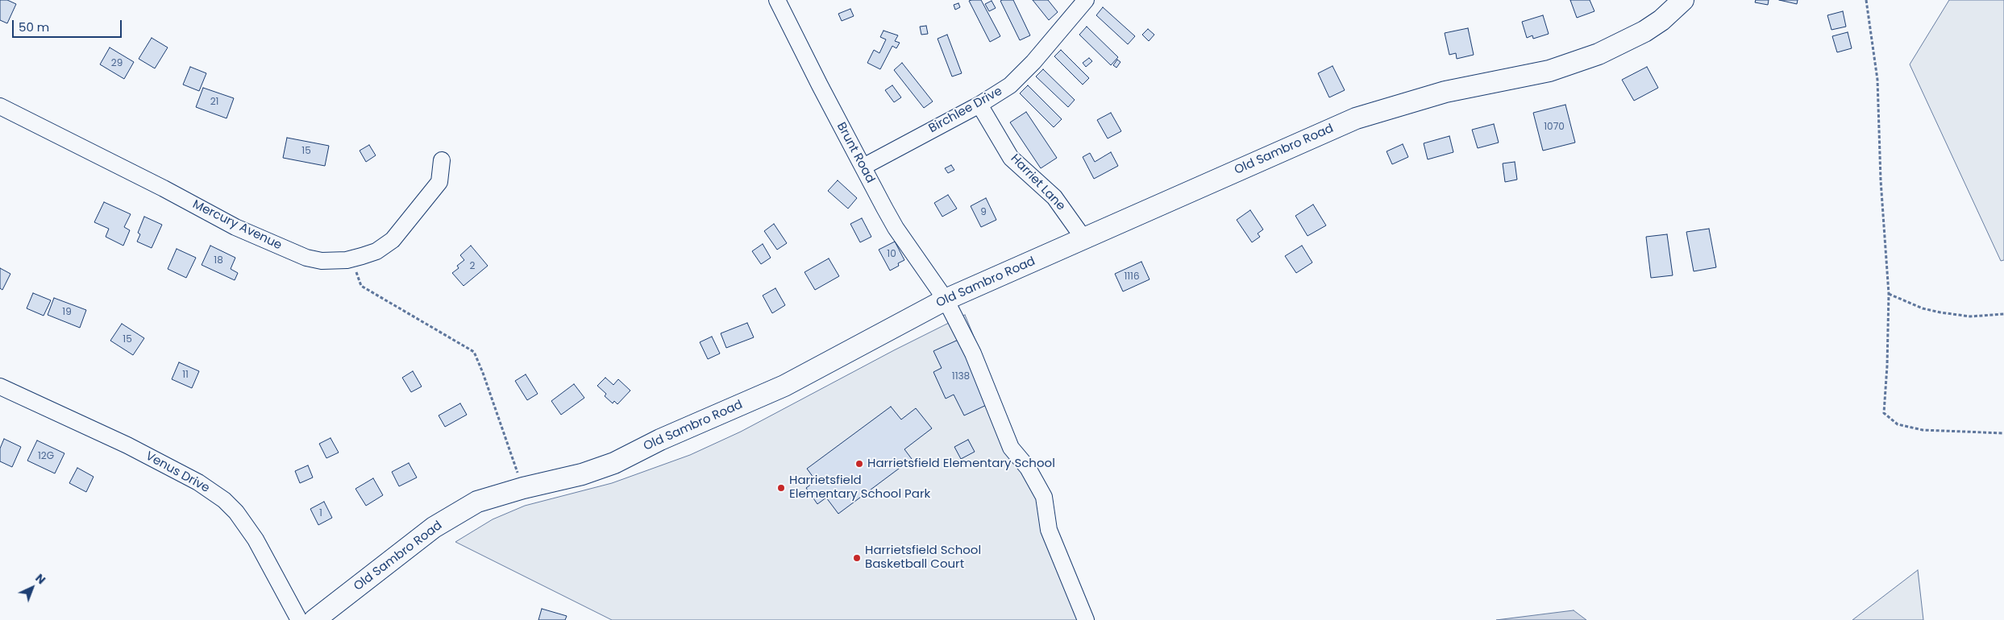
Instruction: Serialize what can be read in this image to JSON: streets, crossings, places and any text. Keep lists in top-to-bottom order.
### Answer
{
  "streets": {
    "main road": ["Old Sambro Road"],
    "street": [
      "Birchlee Drive",
      "Brunt Road",
      "Harriet Lane",
      "Mercury Avenue",
      "Venus Drive"
    ]
  },
  "crossings": [
    ["Birchlee Drive", "Brunt Road"],
    ["Birchlee Drive", "Harriet Lane"],
    ["Old Sambro Road", "Brunt Road"],
    ["Old Sambro Road", "Harriet Lane"]
  ],
  "places": ["Harrietsfield Elementary School", "Harrietsfield Elementary School Park", "Harrietsfield School Basketball Court"],
  "house_numbers": [
    "29",
    "21",
    "1070",
    "15",
    "9",
    "10",
    "18",
    "2",
    "1116",
    "19",
    "15",
    "11",
    "1138",
    "12G",
    "1"
  ],
  "scale_bar": "50 m",
  "north": "top right"
}
